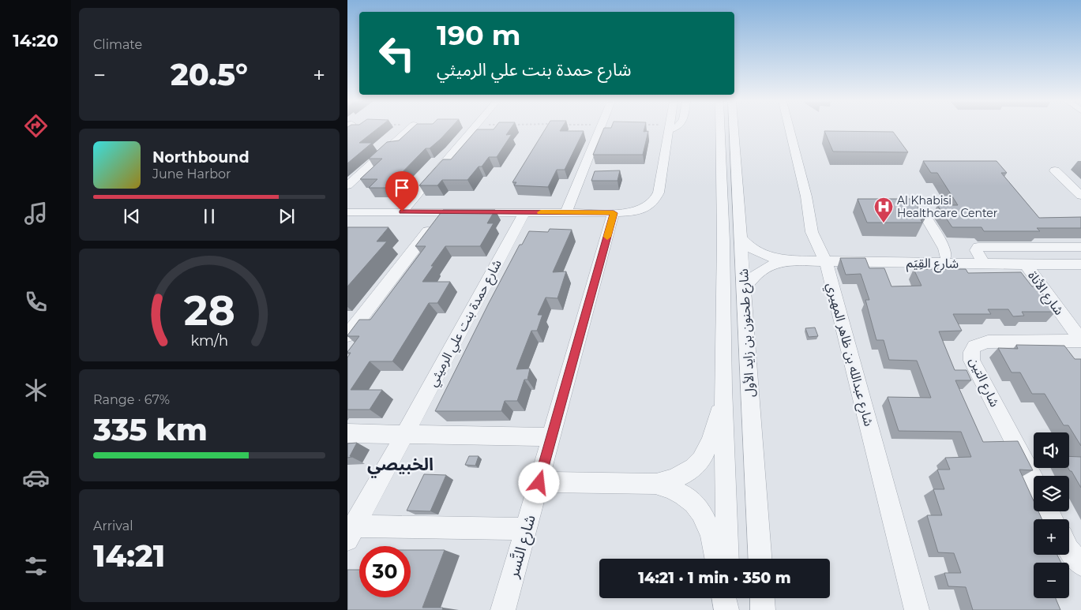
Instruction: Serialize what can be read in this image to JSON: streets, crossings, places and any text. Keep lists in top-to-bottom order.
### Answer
{
  "streets": {
    "street": [
      "شارع القِيَم",
      "شارع الأناة",
      "شارع حمدة بنت علي الرميثي",
      "شارع طحنون بن زايد الأول",
      "شارع عبدالله بن ظاهر المهيري",
      "شارع التين",
      "شارع النَّسر"
    ]
  },
  "crossings": [
    ["شارع القِيَم", "شارع الأناة"],
    ["شارع القِيَم", "شارع طحنون بن زايد الأول"],
    ["شارع القِيَم", "شارع عبدالله بن ظاهر المهيري"],
    ["شارع الأناة", "شارع التين"]
  ],
  "districts": ["الخبيصي"],
  "places": {
    "hospital": ["Al Khabisi Healthcare Center"]
  },
  "page": {
    "tabs": "14:20",
    "tile": [
      "Climate",
      ["Range · 67%", "335 km"],
      ["Arrival", "14:21"]
    ],
    "turn": ["190 m", "شارع حمدة بنت علي الرميثي"],
    "heat": ["−", "20.5°", "+"],
    "song": ["Northbound", "June Harbor"],
    "map_buttons": ["+", "−"],
    "limit": "30",
    "trip": "14:21 · 1 min · 350 m",
    "gauge": ["28", "km/h"]
  }
}
